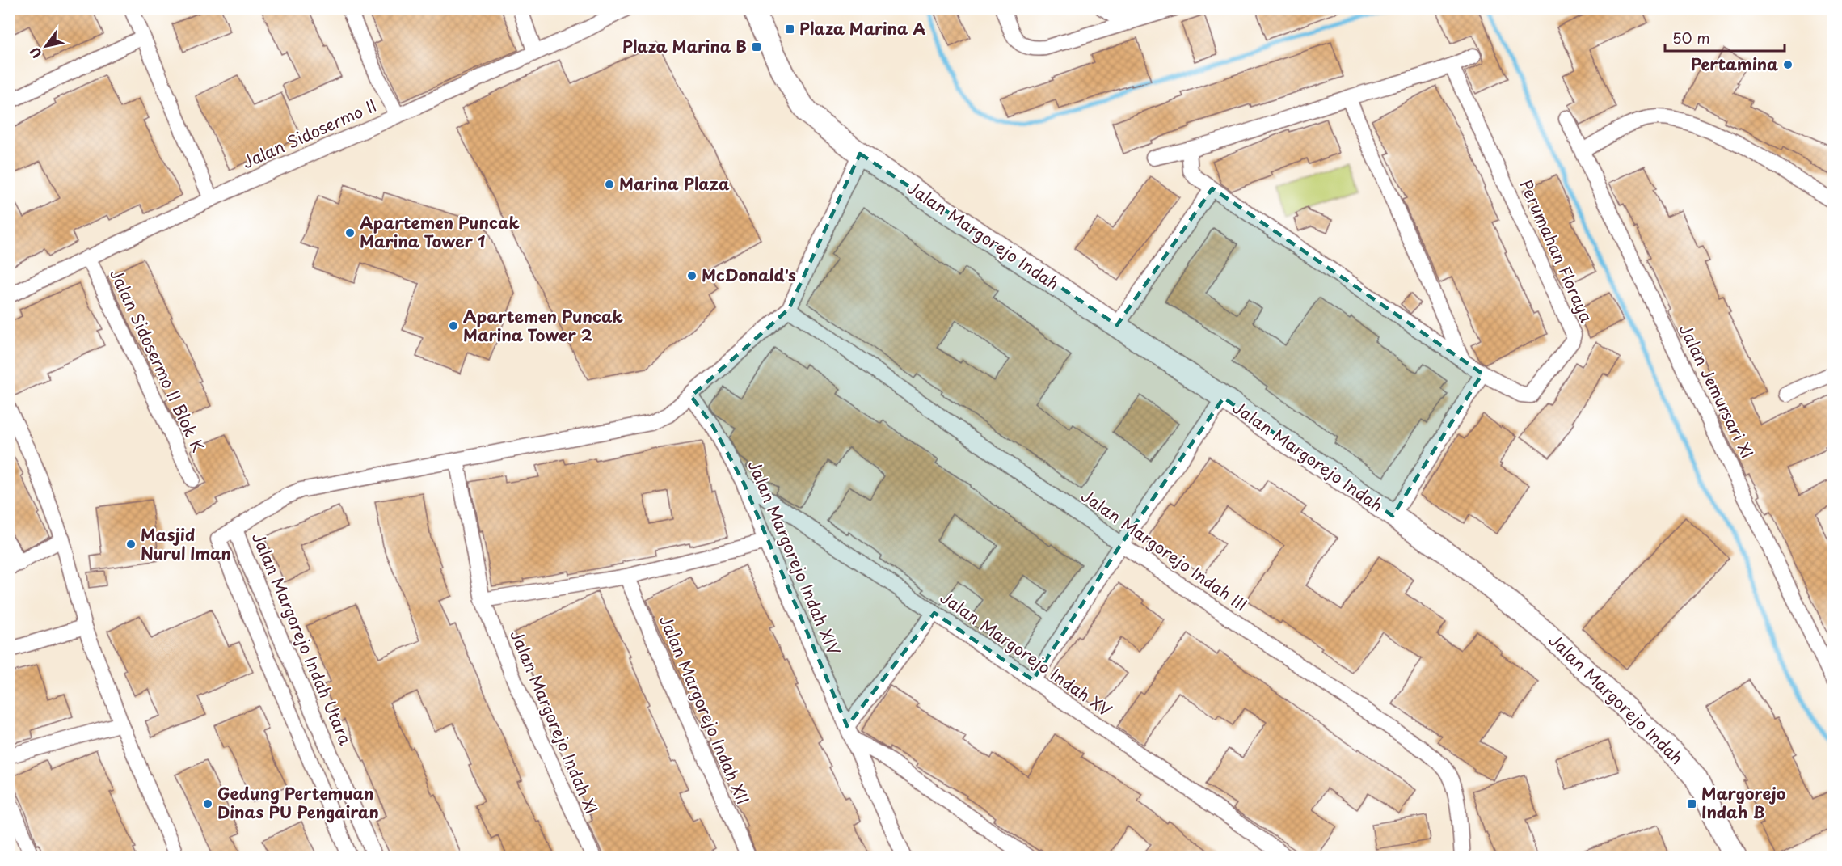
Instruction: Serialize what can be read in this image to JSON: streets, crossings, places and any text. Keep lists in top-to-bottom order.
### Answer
{
  "streets": {
    "main road": ["Jalan Margorejo Indah"],
    "street": [
      "Jalan Sidosermo II",
      "Perumahan Floraya",
      "Jalan Sidosermo II Blok K",
      "Jalan Jemursari XI",
      "Jalan Margorejo Indah III",
      "Jalan Margorejo Indah XIV",
      "Jalan Margorejo Indah Utara",
      "Jalan Margorejo Indah XV",
      "Jalan Margorejo Indah XII",
      "Jalan Margorejo Indah XI"
    ]
  },
  "crossings": [
    ["Jalan Sidosermo II", "Jalan Sidosermo II Blok K"],
    ["Jalan Margorejo Indah XIV", "Jalan Margorejo Indah XV"]
  ],
  "places": {
    "transit": ["Plaza Marina A", "Plaza Marina B", "Margorejo Indah B"],
    "other": [
      "Pertamina",
      "Marina Plaza",
      "Apartemen Puncak Marina Tower 1",
      "McDonald's",
      "Apartemen Puncak Marina Tower 2",
      "Masjid Nurul Iman",
      "Gedung Pertemuan Dinas PU Pengairan"
    ]
  },
  "scale_bar": "50 m",
  "north": "bottom left"
}
